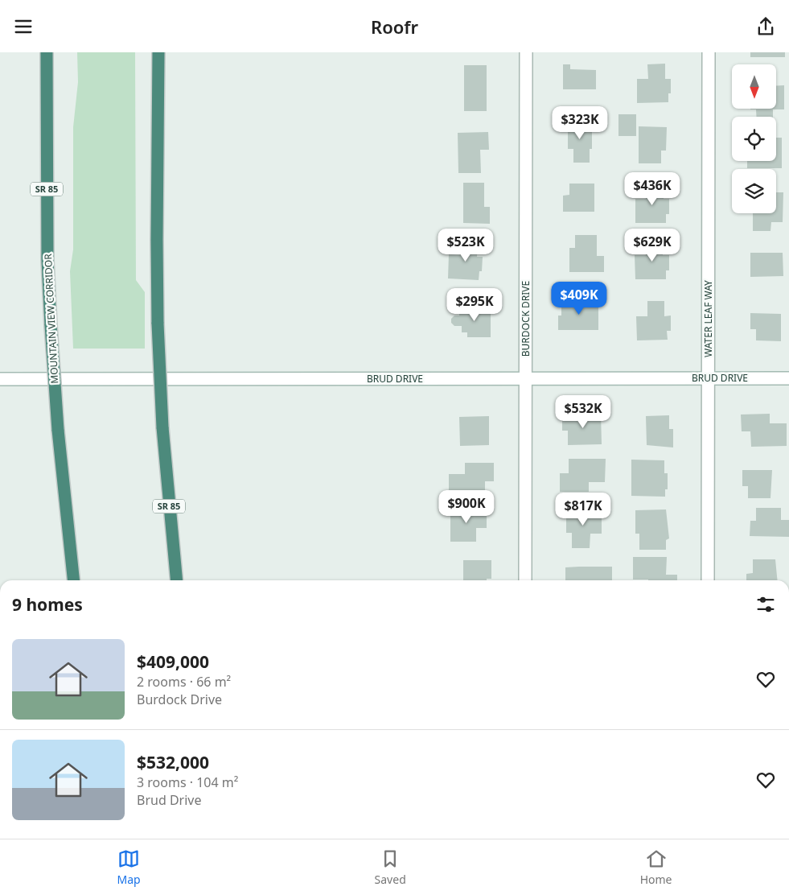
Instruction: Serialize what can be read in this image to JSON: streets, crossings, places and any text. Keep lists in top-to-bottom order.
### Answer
{
  "streets": {
    "highway": ["SR 85", "MOUNTAIN VIEW CORRIDOR"],
    "street": ["BURDOCK DRIVE", "WATER LEAF WAY", "BRUD DRIVE"]
  },
  "crossings": [
    ["BURDOCK DRIVE", "BRUD DRIVE"],
    ["WATER LEAF WAY", "BRUD DRIVE"]
  ],
  "north": "bottom",
  "page": {
    "header": "Roofr",
    "price": [
      "$323K",
      "$436K",
      "$523K",
      "$629K",
      "$409K",
      "$295K",
      "$532K",
      "$900K",
      "$817K"
    ],
    "heading": "9 homes",
    "list": [
      {
        "name": "$409,000",
        "note": "2 rooms · 66 m² · Burdock Drive"
      },
      {
        "name": "$532,000",
        "note": "3 rooms · 104 m² · Brud Drive"
      }
    ],
    "tabs": ["Map", "Saved", "Home"]
  }
}
